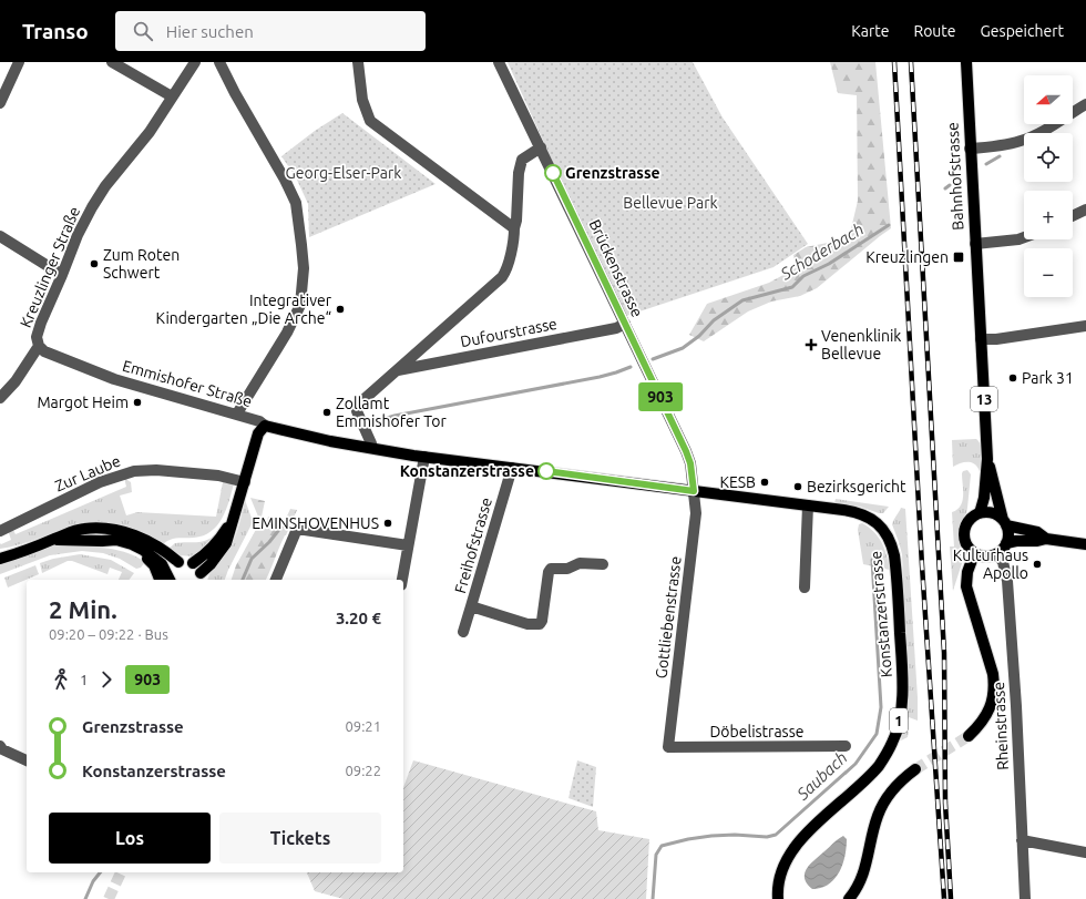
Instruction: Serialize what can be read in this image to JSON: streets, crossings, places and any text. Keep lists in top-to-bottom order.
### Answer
{
  "streets": {
    "main road": [
      "Bahnhofstrasse",
      "Emmishofer Straße",
      "13",
      "Konstanzerstrasse",
      "1"
    ],
    "street": [
      "Kreuzlinger Straße",
      "Brückenstrasse",
      "Dufourstrasse",
      "Zur Laube",
      "Freihofstrasse",
      "Gottliebenstrasse",
      "Rheinstrasse",
      "Döbelistrasse"
    ]
  },
  "crossings": [
    ["Bahnhofstrasse", "Rheinstrasse"],
    ["Kreuzlinger Straße", "Emmishofer Straße"],
    ["Brückenstrasse", "Dufourstrasse"],
    ["Brückenstrasse", "Konstanzerstrasse"],
    ["Brückenstrasse", "Gottliebenstrasse"],
    ["Emmishofer Straße", "Konstanzerstrasse"],
    ["Freihofstrasse", "Konstanzerstrasse"],
    ["Konstanzerstrasse", "Gottliebenstrasse"],
    ["Gottliebenstrasse", "Döbelistrasse"]
  ],
  "water": ["Schoderbach", "Saubach"],
  "parks": ["Georg-Elser-Park", "Bellevue Park"],
  "places": {
    "other": [
      "Grenzstrasse",
      "Zum Roten Schwert",
      "Integrativer Kindergarten „Die Arche“",
      "Park 31",
      "Margot Heim",
      "Zollamt Emmishofer Tor",
      "Konstanzerstrasse",
      "KESB",
      "Bezirksgericht",
      "EMINSHOVENHUS",
      "Kulturhaus Apollo"
    ],
    "transit": ["Kreuzlingen"],
    "health": ["Venenklinik Bellevue"]
  },
  "lines": ["bus line 903"],
  "north": "left",
  "page": {
    "header": "Transo",
    "search": "Hier suchen",
    "nav": ["Karte", "Route", "Gespeichert"],
    "on_map": "903",
    "map_buttons": ["+", "−"],
    "heading": ["2 Min.", "09:20 – 09:22 · Bus", "3.20 €"],
    "legs": ["1", "903"],
    "list": [
      {
        "name": "Grenzstrasse",
        "value": "09:21"
      },
      {
        "name": "Konstanzerstrasse",
        "value": "09:22"
      }
    ],
    "buttons": ["Los", "Tickets"]
  }
}
